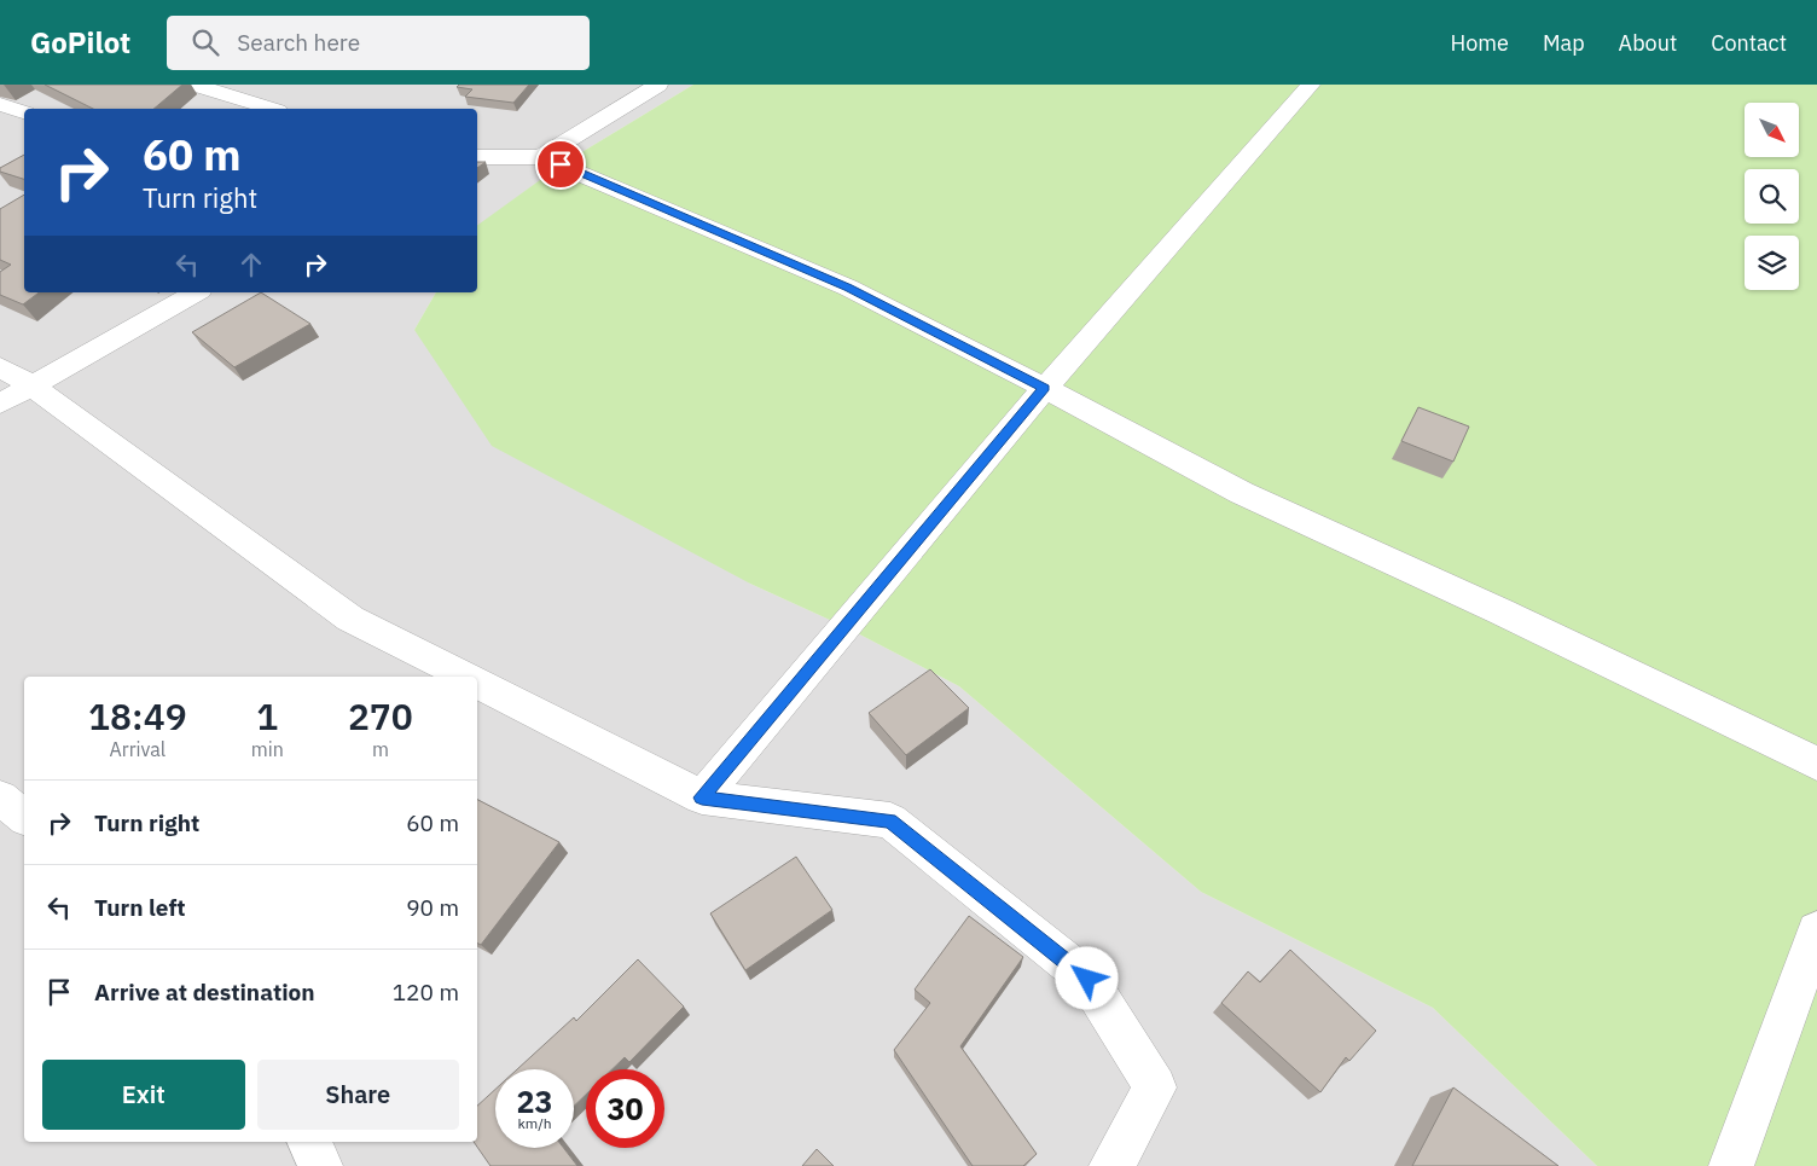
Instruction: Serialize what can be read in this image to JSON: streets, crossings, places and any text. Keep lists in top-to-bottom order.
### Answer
{
  "north": "bottom right",
  "page": {
    "header": "GoPilot",
    "search": "Search here",
    "nav": [
      "Home",
      "Map",
      "About",
      "Contact"
    ],
    "turn": ["60 m", "Turn right"],
    "eta": [
      "18:49",
      "Arrival",
      "1",
      "min",
      "270",
      "m"
    ],
    "list": [
      {
        "name": "Turn right",
        "value": "60 m"
      },
      {
        "name": "Turn left",
        "value": "90 m"
      },
      {
        "name": "Arrive at destination",
        "value": "120 m"
      }
    ],
    "buttons": ["Exit", "Share"],
    "speed": "23 km/h",
    "limit": "30"
  }
}
